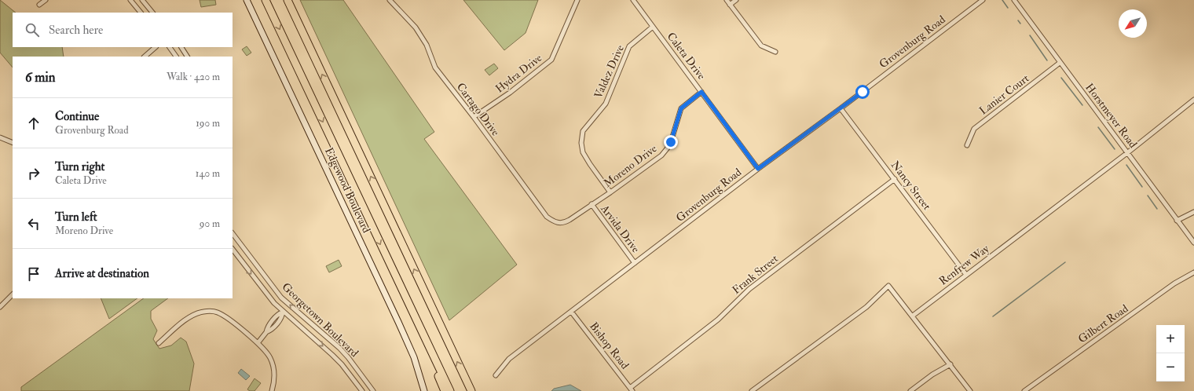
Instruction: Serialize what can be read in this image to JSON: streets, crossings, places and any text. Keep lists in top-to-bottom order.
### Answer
{
  "streets": {
    "street": [
      "Grovenburg Road",
      "Caleta Drive",
      "Valdez Drive",
      "Hydra Drive",
      "Lanier Court",
      "Cartago Drive",
      "Horstmeyer Road",
      "Moreno Drive",
      "Nancy Street",
      "Edgewood Boulevard",
      "Arvida Drive",
      "Renfrew Way",
      "Frank Street",
      "Georgetown Boulevard",
      "Gilbert Road",
      "Bishop Road"
    ]
  },
  "crossings": [
    ["Grovenburg Road", "Caleta Drive"],
    ["Grovenburg Road", "Nancy Street"],
    ["Grovenburg Road", "Arvida Drive"],
    ["Grovenburg Road", "Bishop Road"],
    ["Caleta Drive", "Valdez Drive"],
    ["Caleta Drive", "Moreno Drive"],
    ["Valdez Drive", "Moreno Drive"],
    ["Hydra Drive", "Cartago Drive"],
    ["Lanier Court", "Horstmeyer Road"],
    ["Cartago Drive", "Moreno Drive"],
    ["Horstmeyer Road", "Renfrew Way"],
    ["Moreno Drive", "Arvida Drive"],
    ["Nancy Street", "Renfrew Way"],
    ["Nancy Street", "Frank Street"],
    ["Frank Street", "Bishop Road"]
  ],
  "north": "bottom left",
  "page": {
    "search": "Search here",
    "heading": ["6 min", "Walk · 420 m"],
    "list": [
      ["Continue", "Grovenburg Road", "190 m"],
      ["Turn right", "Caleta Drive", "140 m"],
      ["Turn left", "Moreno Drive", "90 m"],
      "Arrive at destination"
    ],
    "map_buttons": ["+", "−"]
  }
}
